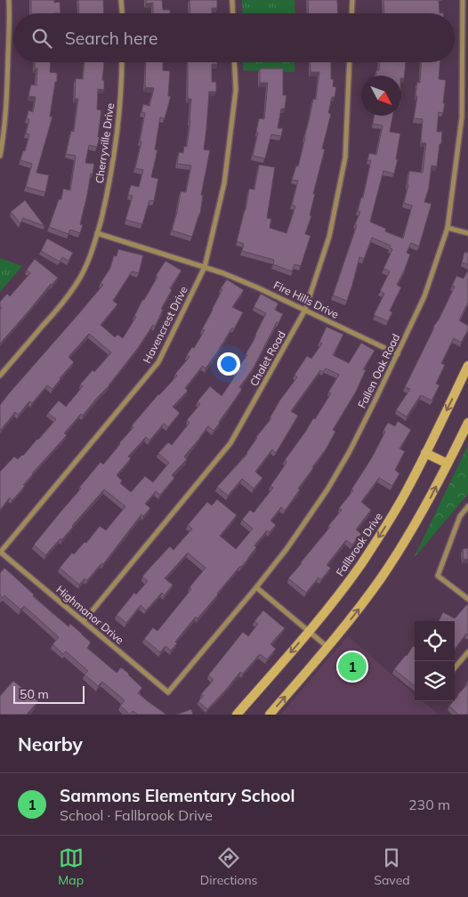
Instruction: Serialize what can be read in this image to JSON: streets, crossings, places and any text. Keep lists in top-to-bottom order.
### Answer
{
  "streets": {
    "main road": ["Fallbrook Drive"],
    "street": [
      "Cherryville Drive",
      "Fire Hills Drive",
      "Havencrest Drive",
      "Chalet Road",
      "Fallen Oak Road",
      "Highmanor Drive"
    ]
  },
  "crossings": [
    ["Fire Hills Drive", "Havencrest Drive"],
    ["Fire Hills Drive", "Chalet Road"],
    ["Fire Hills Drive", "Fallen Oak Road"],
    ["Havencrest Drive", "Highmanor Drive"],
    ["Chalet Road", "Highmanor Drive"],
    ["Fallen Oak Road", "Highmanor Drive"]
  ],
  "scale_bar": "50 m",
  "north": "bottom right",
  "page": {
    "search": "Search here",
    "pins": "1",
    "scale": "50 m",
    "heading": "Nearby",
    "list": [
      {
        "mark": "1",
        "name": "Sammons Elementary School",
        "note": "School · Fallbrook Drive",
        "value": "230 m"
      }
    ],
    "nav": ["Map", "Directions", "Saved"]
  }
}
